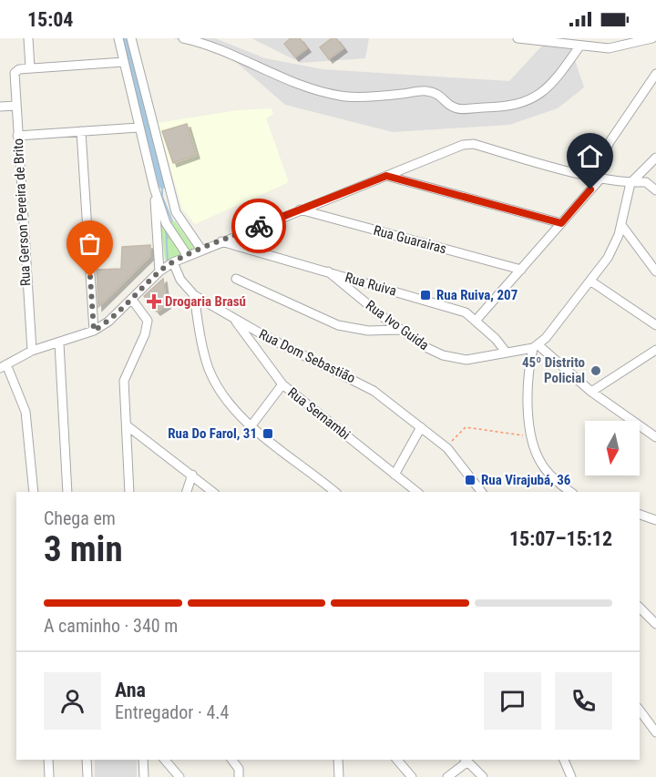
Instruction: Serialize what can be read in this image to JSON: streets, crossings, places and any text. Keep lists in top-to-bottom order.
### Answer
{
  "streets": {
    "street": [
      "Rua Gerson Pereira de Brito",
      "Rua Guarairas",
      "Rua Ruiva",
      "Rua Ivo Guida",
      "Rua Dom Sebastião",
      "Rua Sernambi"
    ]
  },
  "crossings": [
    ["Rua Ruiva", "Rua Ivo Guida"],
    ["Rua Dom Sebastião", "Rua Sernambi"]
  ],
  "places": {
    "transit": ["Rua Ruiva, 207", "Rua Do Farol, 31", "Rua Virajubá, 36"],
    "health": ["Drogaria Brasú"],
    "other": ["45º Distrito Policial"]
  },
  "north": "bottom",
  "page": {
    "status": "15:04",
    "heading": ["3 min", "Chega em", "15:07–15:12"],
    "panel": ["Ana", "Entregador · 4.4"],
    "bar": "A caminho · 340 m"
  }
}
